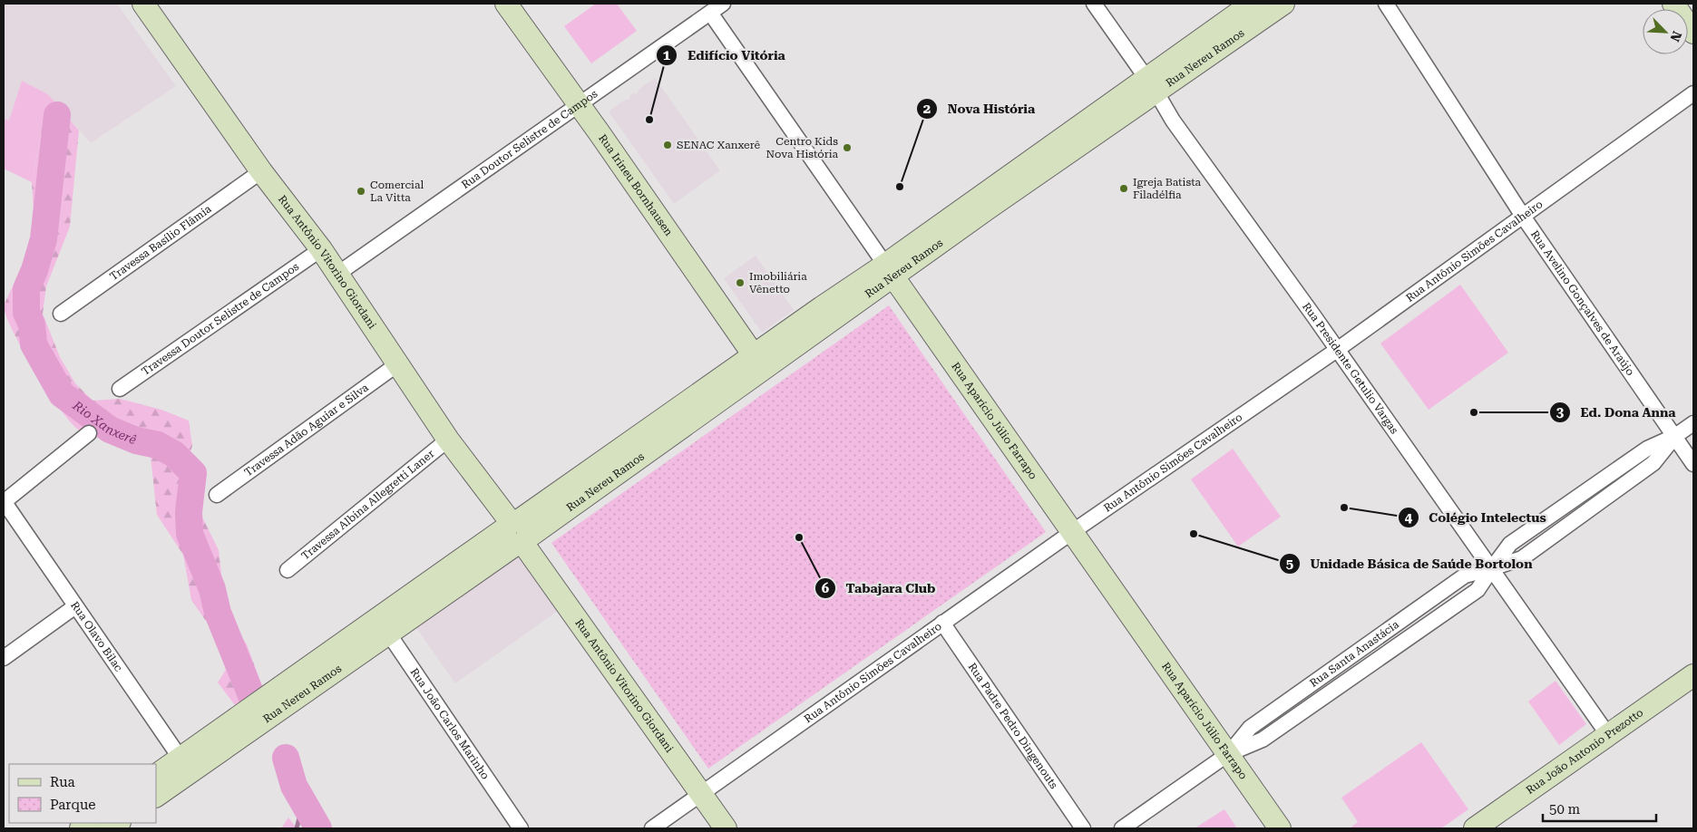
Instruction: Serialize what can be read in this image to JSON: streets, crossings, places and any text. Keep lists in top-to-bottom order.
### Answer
{
  "streets": {
    "street": [
      "Rua Nereu Ramos",
      "Rua Doutor Selistre de Campos",
      "Rua Irineu Bornhausen",
      "Travessa Basílio Flâmia",
      "Rua Antônio Simões Cavalheiro",
      "Rua Antônio Vitorino Giordani",
      "Rua Avelino Gonçalves de Araújo",
      "Travessa Doutor Selistre de Campos",
      "Rua Presidente Getulio Vargas",
      "Rua Aparício Júlio Farrapo",
      "Travessa Adão Aguiar e Silva",
      "Travessa Albina Allegretti Laner",
      "Rua Olavo Bilac",
      "Rua Santa Anastácia",
      "Rua João Carlos Marinho",
      "Rua Padre Pedro Dingenouts",
      "Rua João Antonio Prezotto"
    ]
  },
  "crossings": [
    ["Rua Nereu Ramos", "Rua Irineu Bornhausen"],
    ["Rua Nereu Ramos", "Rua Antônio Vitorino Giordani"],
    ["Rua Nereu Ramos", "Rua Presidente Getulio Vargas"],
    ["Rua Nereu Ramos", "Rua Aparício Júlio Farrapo"],
    ["Rua Nereu Ramos", "Rua Olavo Bilac"],
    ["Rua Nereu Ramos", "Rua João Carlos Marinho"],
    ["Rua Doutor Selistre de Campos", "Rua Irineu Bornhausen"],
    ["Rua Doutor Selistre de Campos", "Rua Antônio Vitorino Giordani"],
    ["Rua Doutor Selistre de Campos", "Rua Aparício Júlio Farrapo"],
    ["Travessa Basílio Flâmia", "Rua Antônio Vitorino Giordani"],
    ["Rua Antônio Simões Cavalheiro", "Rua Antônio Vitorino Giordani"],
    ["Rua Antônio Simões Cavalheiro", "Rua Avelino Gonçalves de Araújo"],
    ["Rua Antônio Simões Cavalheiro", "Rua Presidente Getulio Vargas"],
    ["Rua Antônio Simões Cavalheiro", "Rua Aparício Júlio Farrapo"],
    ["Rua Antônio Simões Cavalheiro", "Rua Padre Pedro Dingenouts"],
    ["Rua Antônio Vitorino Giordani", "Travessa Doutor Selistre de Campos"],
    ["Rua Antônio Vitorino Giordani", "Travessa Adão Aguiar e Silva"],
    ["Rua Antônio Vitorino Giordani", "Travessa Albina Allegretti Laner"],
    ["Rua Avelino Gonçalves de Araújo", "Rua Santa Anastácia"],
    ["Rua Presidente Getulio Vargas", "Rua Santa Anastácia"],
    ["Rua Presidente Getulio Vargas", "Rua João Antonio Prezotto"],
    ["Rua Aparício Júlio Farrapo", "Rua Santa Anastácia"]
  ],
  "water": ["Rio Xanxerê"],
  "places": [
    "Edifício Vitória",
    "SENAC Xanxerê",
    "Centro Kids Nova História",
    "Nova História",
    "Igreja Batista Filadélfia",
    "Comercial La Vitta",
    "Imobiliária Vênetto",
    "Ed. Dona Anna",
    "Colégio Intelectus",
    "Unidade Básica de Saúde Bortolon",
    "Tabajara Club"
  ],
  "legend": ["Rua", "Parque"],
  "scale_bar": "50 m",
  "north": "bottom right"
}
